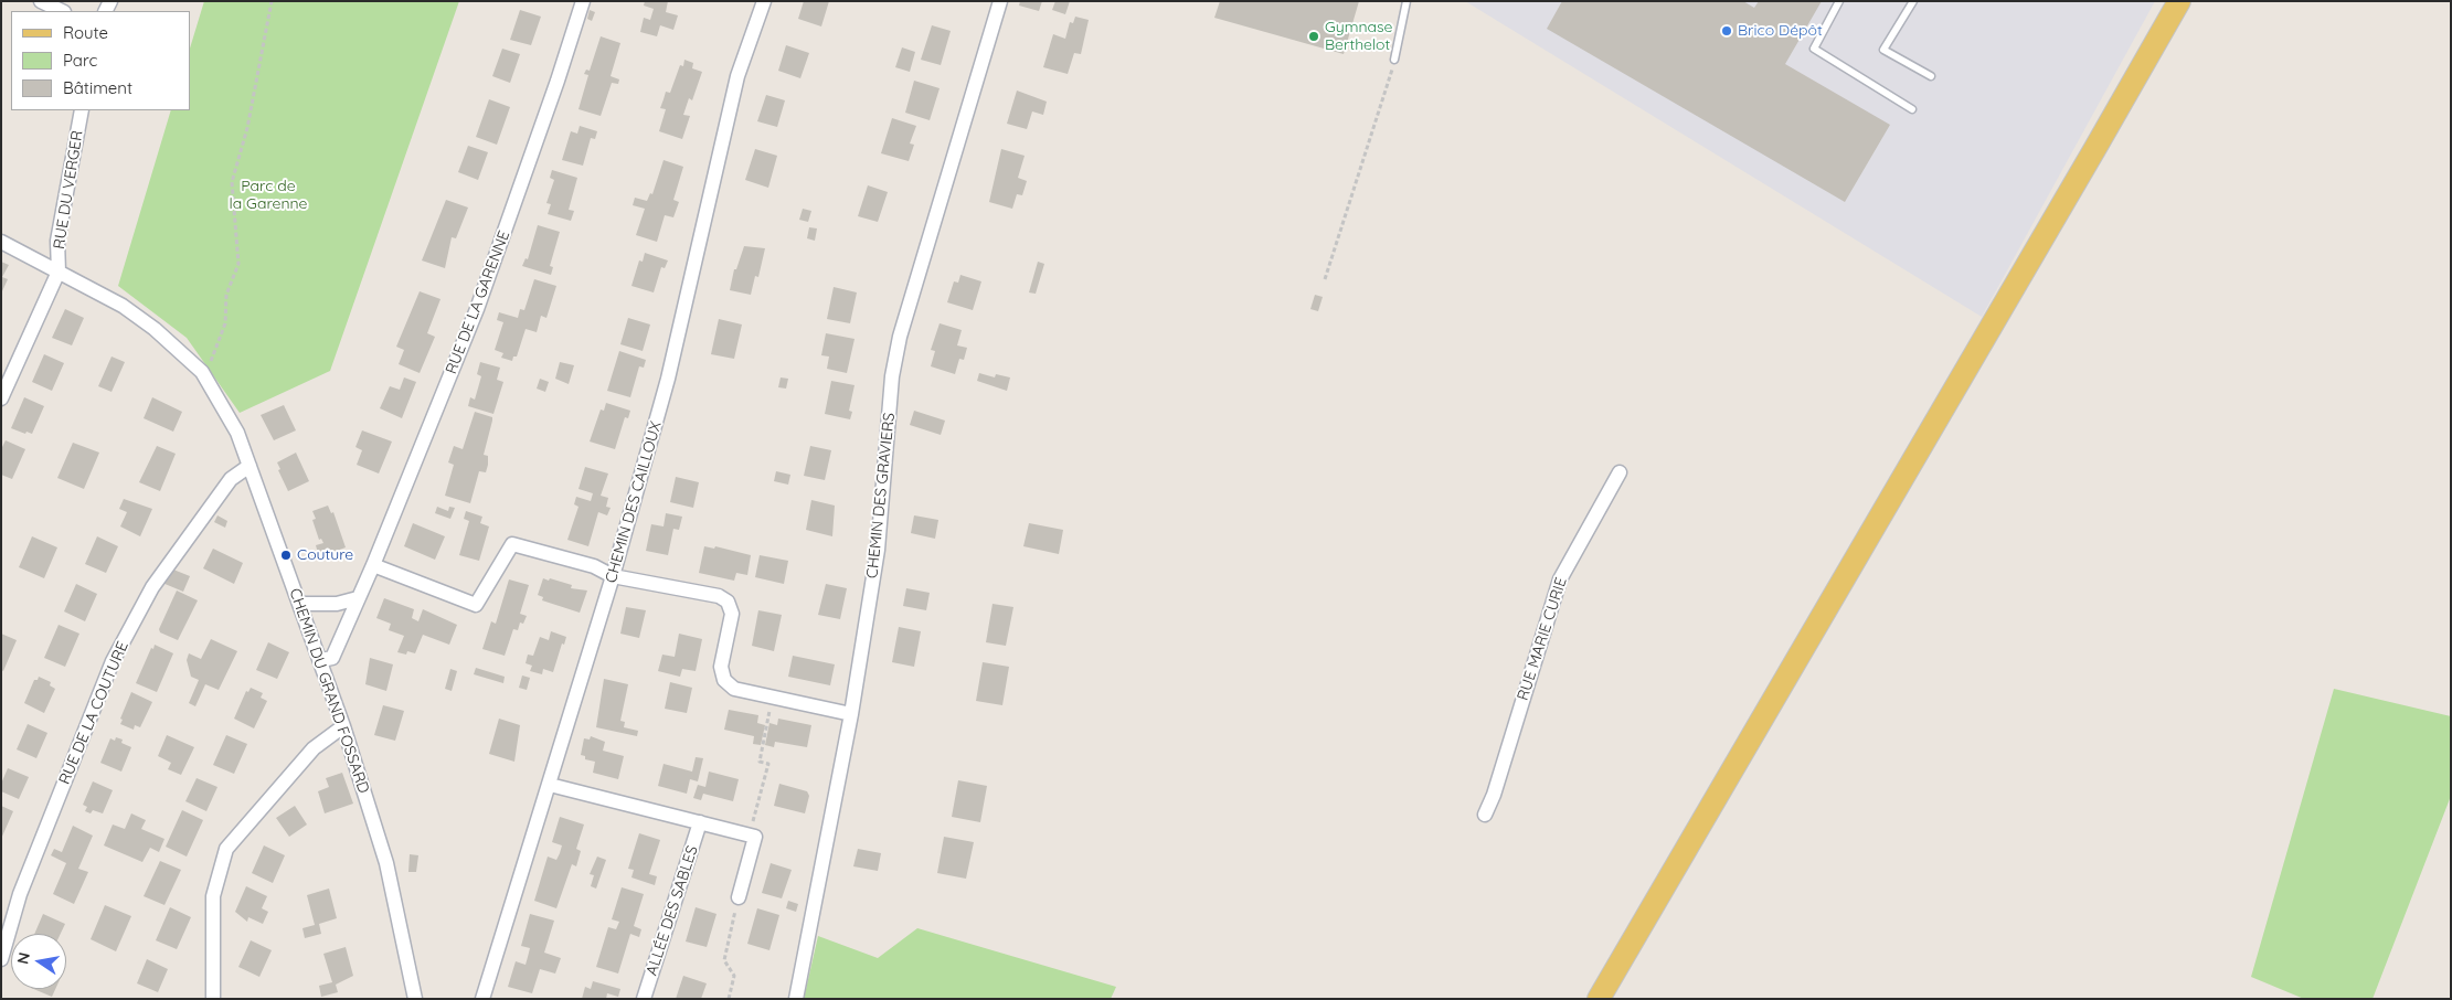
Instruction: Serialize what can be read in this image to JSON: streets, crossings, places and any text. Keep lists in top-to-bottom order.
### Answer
{
  "streets": {
    "street": [
      "RUE DU VERGER",
      "RUE DE LA GARENNE",
      "CHEMIN DES GRAVIERS",
      "CHEMIN DES CAILLOUX",
      "RUE MARIE CURIE",
      "CHEMIN DU GRAND FOSSARD",
      "RUE DE LA COUTURE",
      "ALLÉE DES SABLES"
    ]
  },
  "crossings": [
    ["RUE DU VERGER", "CHEMIN DU GRAND FOSSARD"],
    ["RUE DE LA GARENNE", "CHEMIN DU GRAND FOSSARD"],
    ["CHEMIN DU GRAND FOSSARD", "RUE DE LA COUTURE"]
  ],
  "parks": ["Parc de la Garenne"],
  "places": ["Brico Dépôt", "Gymnase Berthelot", "Couture"],
  "legend": ["Route", "Parc", "Bâtiment"],
  "north": "left"
}
